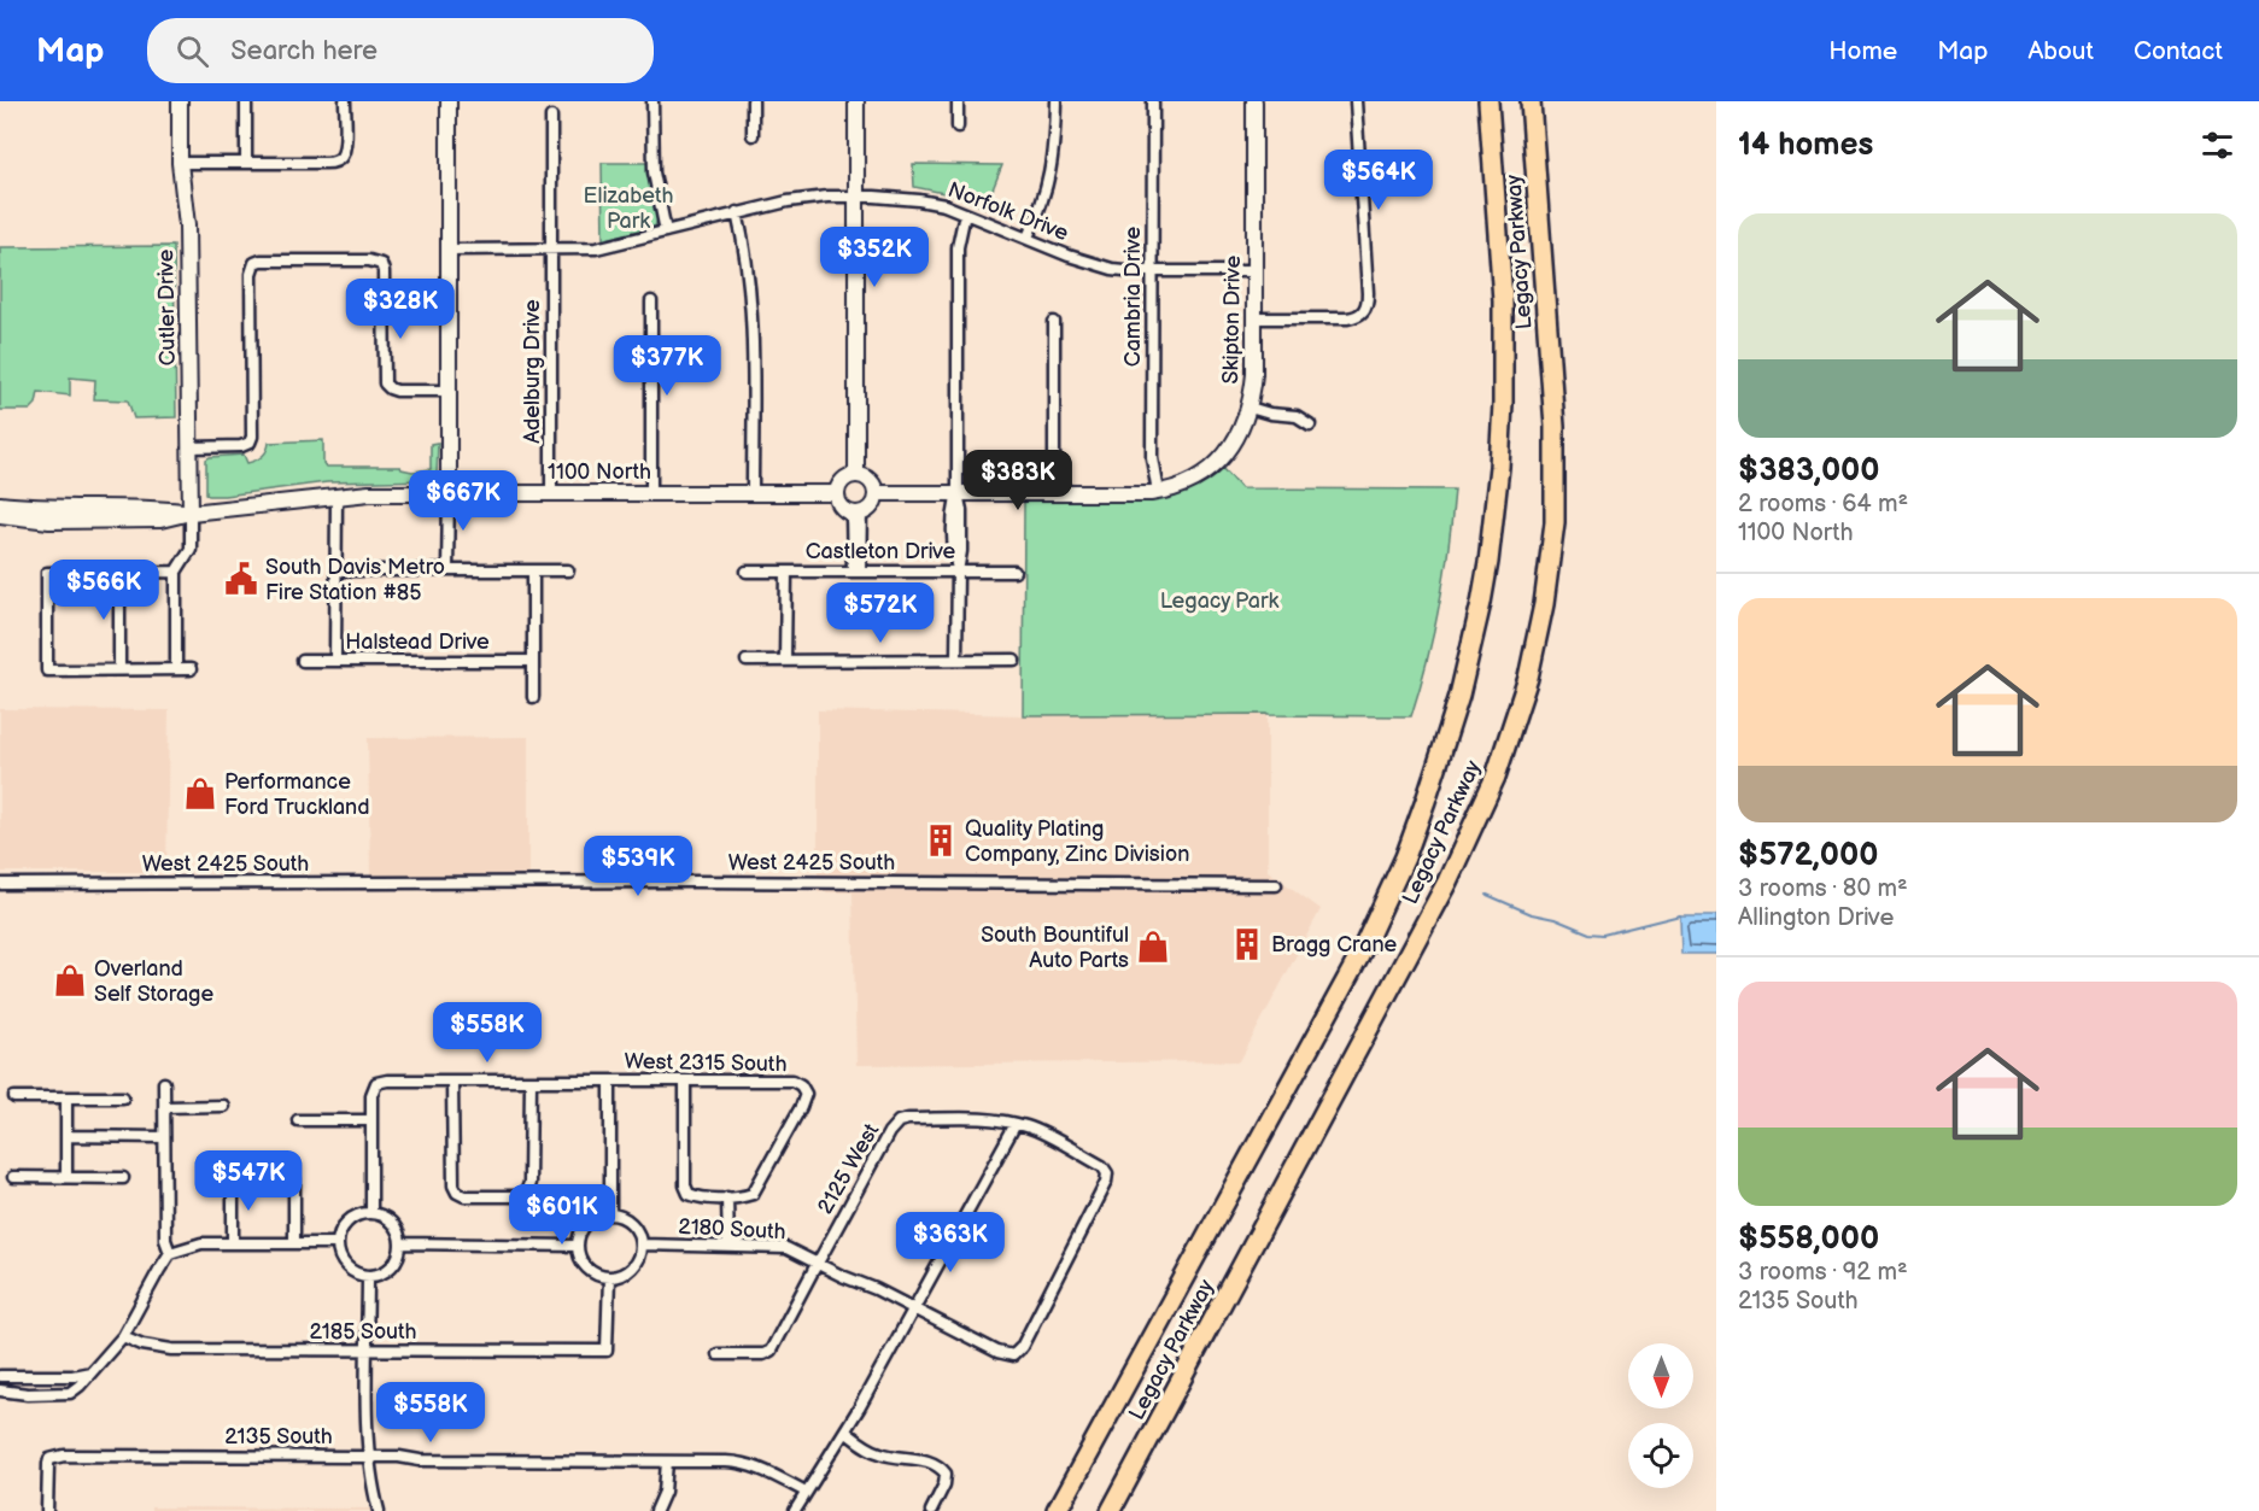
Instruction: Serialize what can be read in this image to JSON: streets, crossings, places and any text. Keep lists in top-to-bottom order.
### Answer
{
  "streets": {
    "highway": ["Legacy Parkway"],
    "street": [
      "Norfolk Drive",
      "Cambria Drive",
      "Cutler Drive",
      "Skipton Drive",
      "Adelburg Drive",
      "1100 North",
      "Castleton Drive",
      "Halstead Drive",
      "West 2425 South",
      "West 2315 South",
      "2125 West",
      "2180 South",
      "2185 South",
      "2135 South"
    ]
  },
  "crossings": [
    ["Norfolk Drive", "Cambria Drive"],
    ["Norfolk Drive", "Skipton Drive"],
    ["Norfolk Drive", "Adelburg Drive"],
    ["Cambria Drive", "Skipton Drive"],
    ["Cutler Drive", "1100 North"],
    ["Adelburg Drive", "1100 North"],
    ["2125 West", "2180 South"],
    ["2180 South", "2185 South"]
  ],
  "parks": ["Elizabeth Park", "Legacy Park"],
  "places": {
    "public building": ["South Davis Metro Fire Station #85"],
    "shop": ["Performance Ford Truckland", "South Bountiful Auto Parts", "Overland Self Storage"],
    "building": ["Quality Plating Company, Zinc Division", "Bragg Crane"]
  },
  "north": "bottom",
  "page": {
    "header": "Map",
    "search": "Search here",
    "nav": [
      "Home",
      "Map",
      "About",
      "Contact"
    ],
    "heading": "14 homes",
    "price": [
      "$564K",
      "$352K",
      "$328K",
      "$377K",
      "$383K",
      "$667K",
      "$566K",
      "$572K",
      "$539K",
      "$558K",
      "$547K",
      "$601K",
      "$363K",
      "$558K"
    ],
    "list": [
      {
        "name": "$383,000",
        "note": "2 rooms · 64 m² · 1100 North"
      },
      {
        "name": "$572,000",
        "note": "3 rooms · 80 m² · Allington Drive"
      },
      {
        "name": "$558,000",
        "note": "3 rooms · 92 m² · 2135 South"
      }
    ]
  }
}
